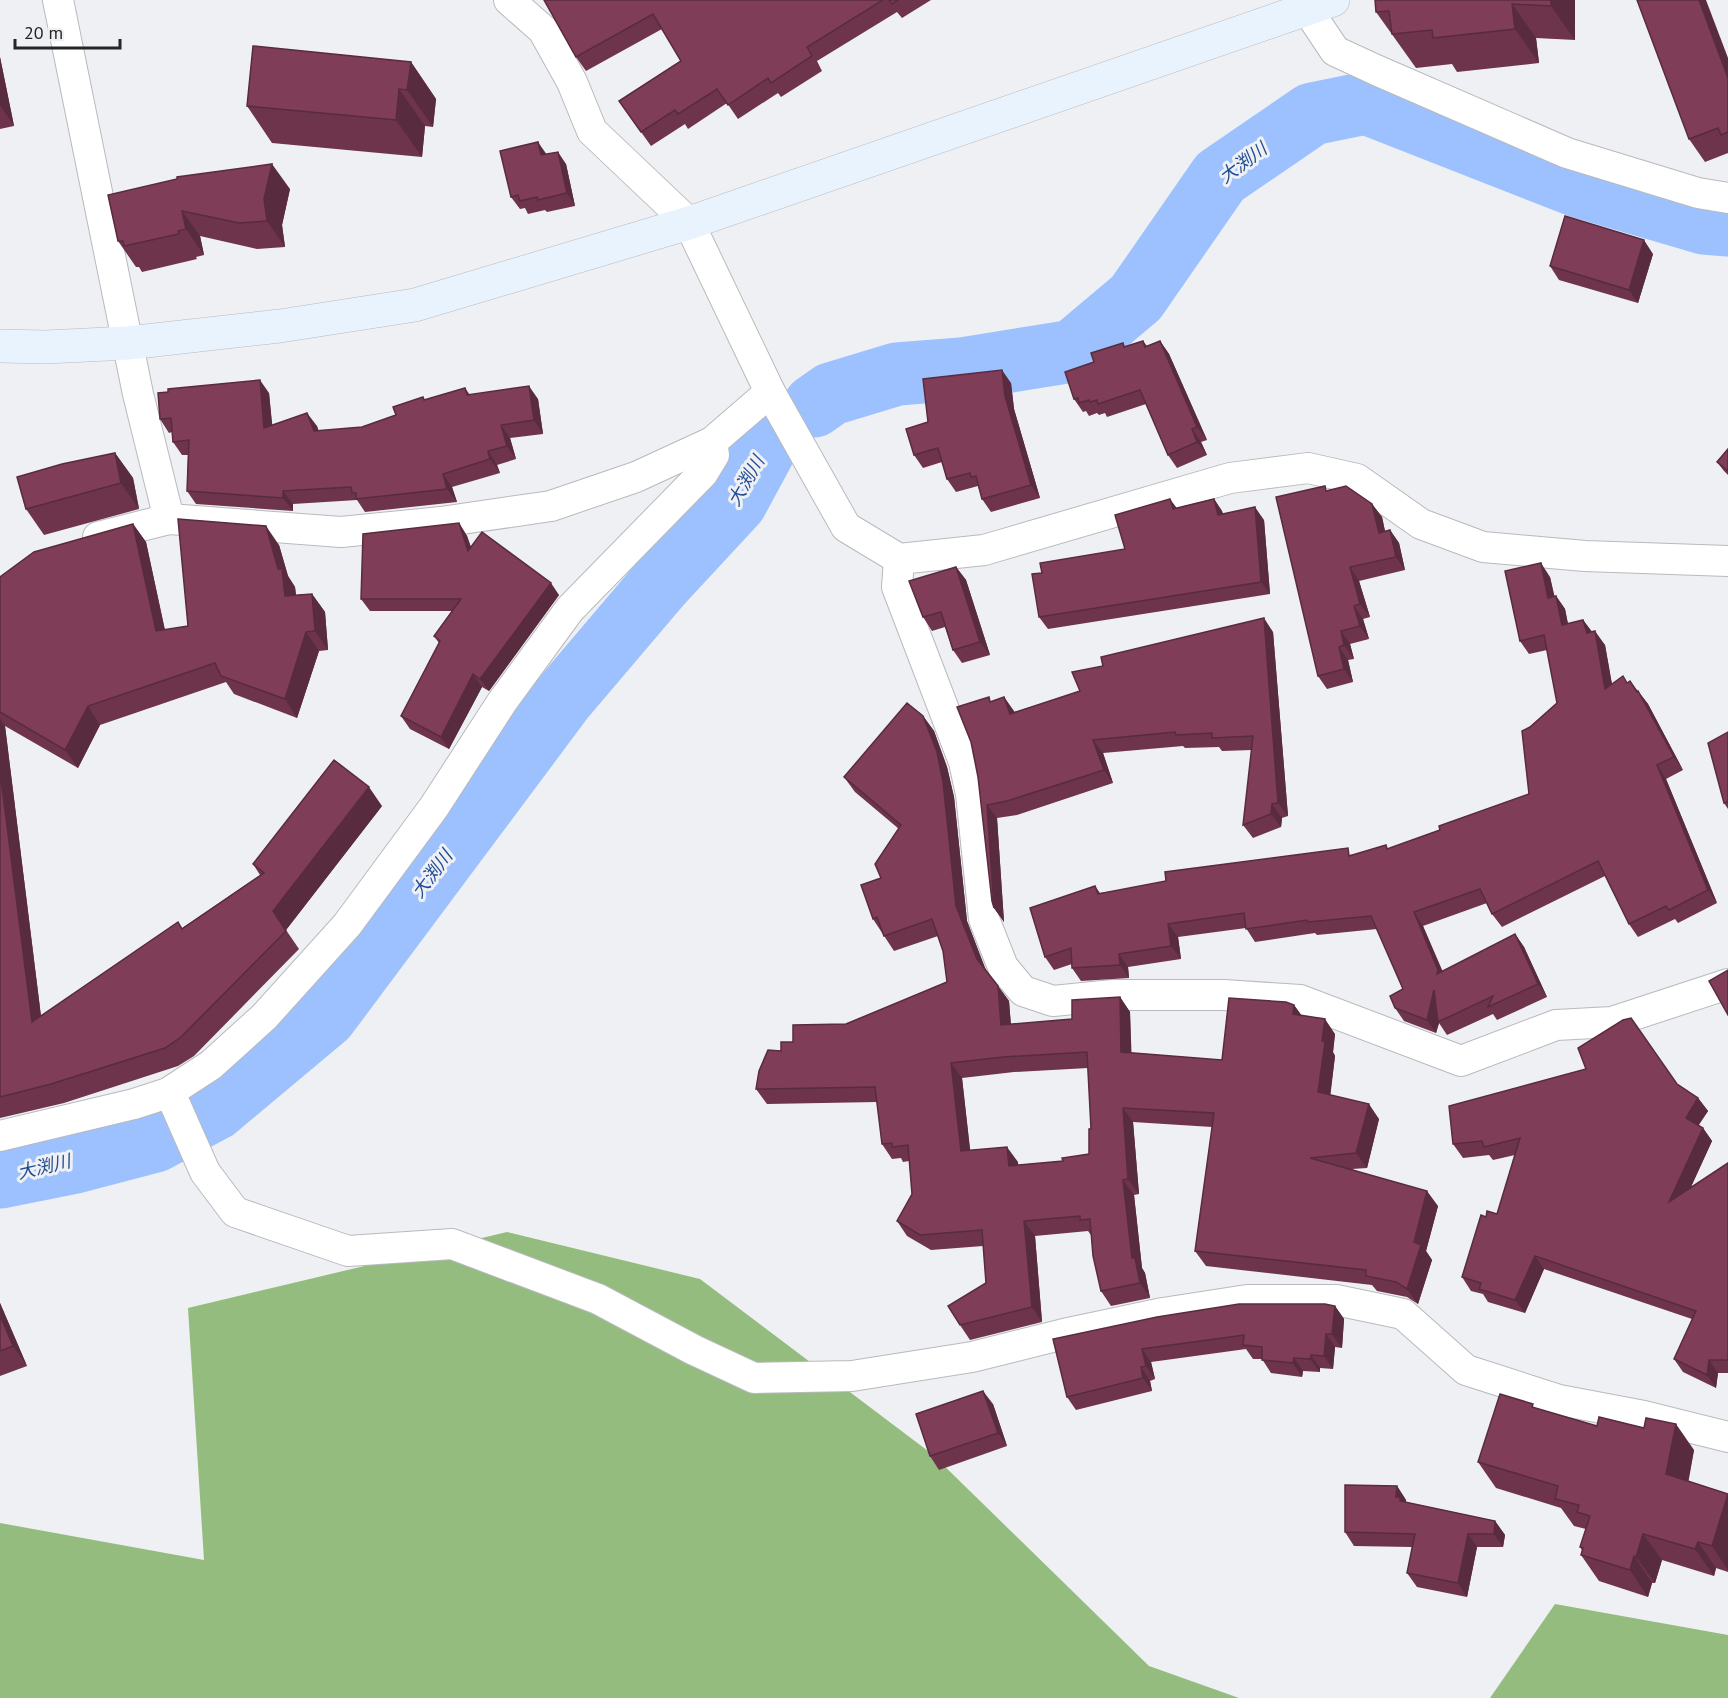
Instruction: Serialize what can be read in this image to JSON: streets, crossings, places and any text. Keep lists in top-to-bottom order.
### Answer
{
  "water": ["大渕川"],
  "scale_bar": "20 m"
}
